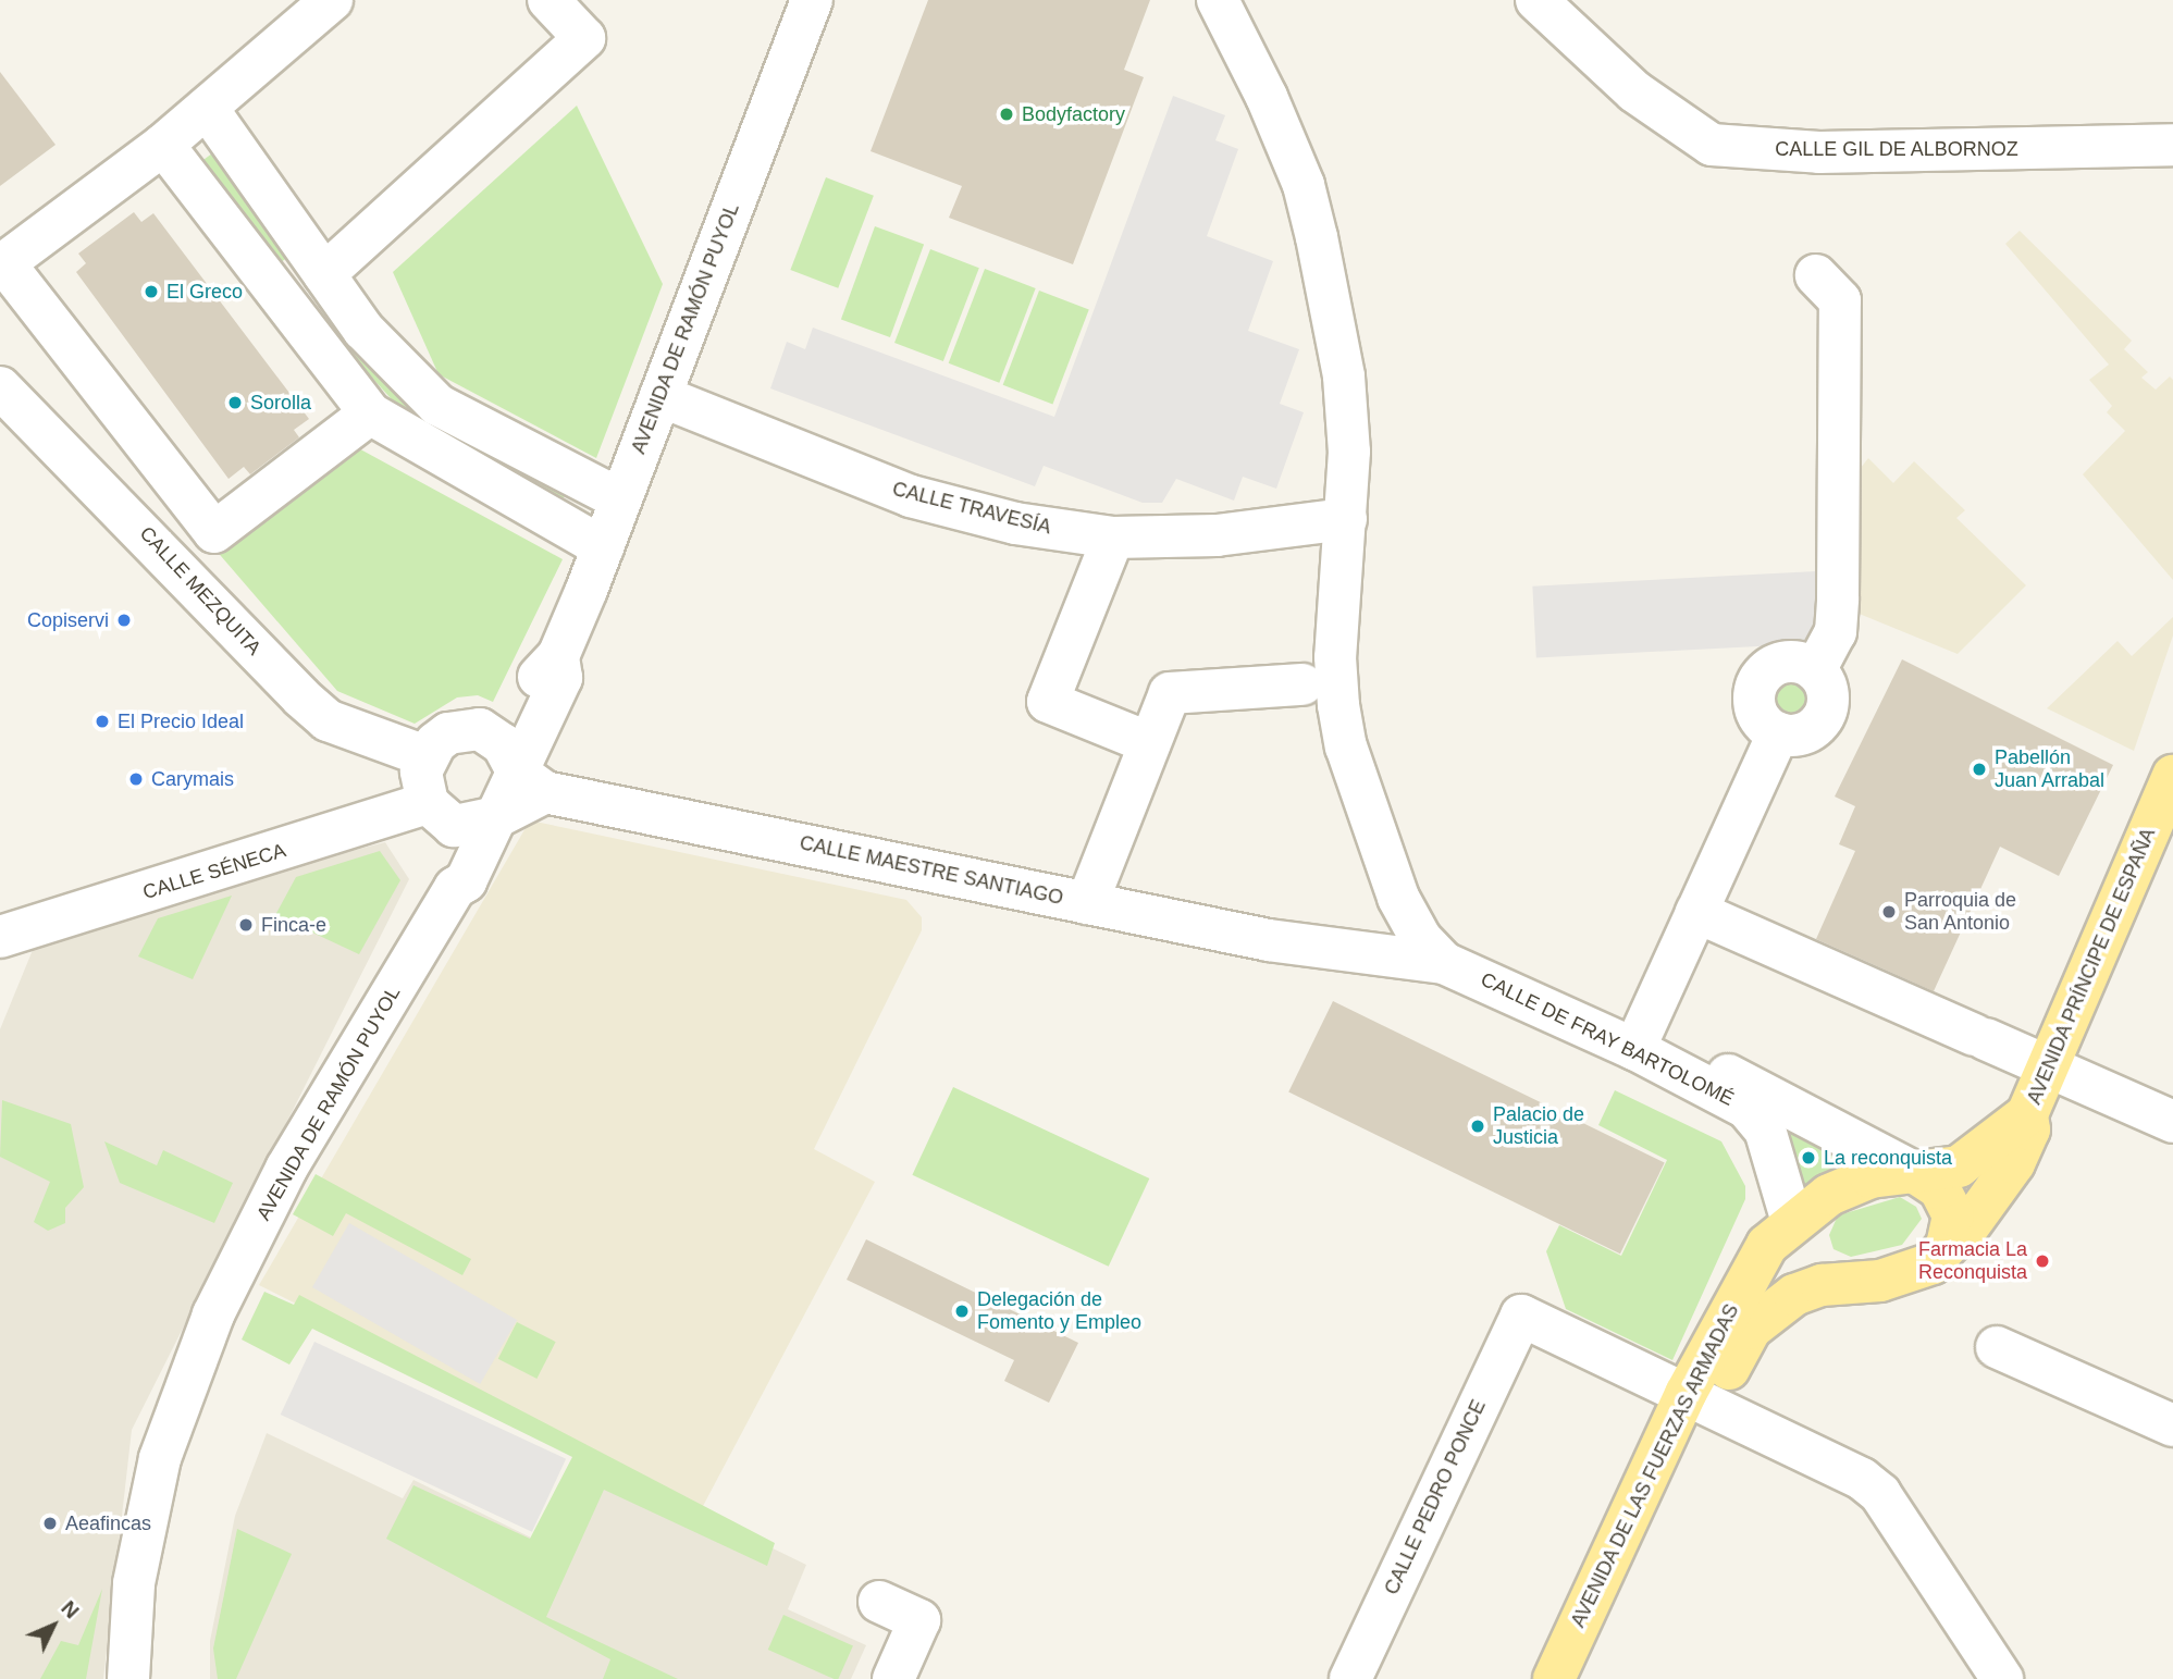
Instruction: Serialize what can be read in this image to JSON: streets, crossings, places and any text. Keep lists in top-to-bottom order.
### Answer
{
  "streets": {
    "main road": ["AVENIDA PRÍNCIPE DE ESPAÑA", "AVENIDA DE LAS FUERZAS ARMADAS"],
    "street": [
      "CALLE GIL DE ALBORNOZ",
      "AVENIDA DE RAMÓN PUYOL",
      "CALLE TRAVESÍA",
      "CALLE MEZQUITA",
      "CALLE MAESTRE SANTIAGO",
      "CALLE SÉNECA",
      "CALLE DE FRAY BARTOLOMÉ",
      "CALLE PEDRO PONCE"
    ]
  },
  "crossings": [
    ["AVENIDA DE RAMÓN PUYOL", "CALLE TRAVESÍA"],
    ["AVENIDA DE RAMÓN PUYOL", "CALLE MEZQUITA"],
    ["AVENIDA DE RAMÓN PUYOL", "CALLE MAESTRE SANTIAGO"],
    ["AVENIDA DE RAMÓN PUYOL", "CALLE SÉNECA"],
    ["CALLE TRAVESÍA", "CALLE DE FRAY BARTOLOMÉ"],
    ["CALLE MEZQUITA", "CALLE MAESTRE SANTIAGO"],
    ["CALLE MEZQUITA", "CALLE SÉNECA"],
    ["CALLE MAESTRE SANTIAGO", "CALLE SÉNECA"],
    ["CALLE MAESTRE SANTIAGO", "CALLE DE FRAY BARTOLOMÉ"],
    ["AVENIDA PRÍNCIPE DE ESPAÑA", "AVENIDA DE LAS FUERZAS ARMADAS"],
    ["CALLE DE FRAY BARTOLOMÉ", "AVENIDA DE LAS FUERZAS ARMADAS"],
    ["AVENIDA DE LAS FUERZAS ARMADAS", "CALLE PEDRO PONCE"]
  ],
  "places": [
    "Bodyfactory",
    "El Greco",
    "Sorolla",
    "Copiservi",
    "El Precio Ideal",
    "Pabellón Juan Arrabal",
    "Carymais",
    "Parroquia de San Antonio",
    "Finca-e",
    "Palacio de Justicia",
    "La reconquista",
    "Farmacia La Reconquista",
    "Delegación de Fomento y Empleo",
    "Aeafincas"
  ],
  "north": "top right"
}
